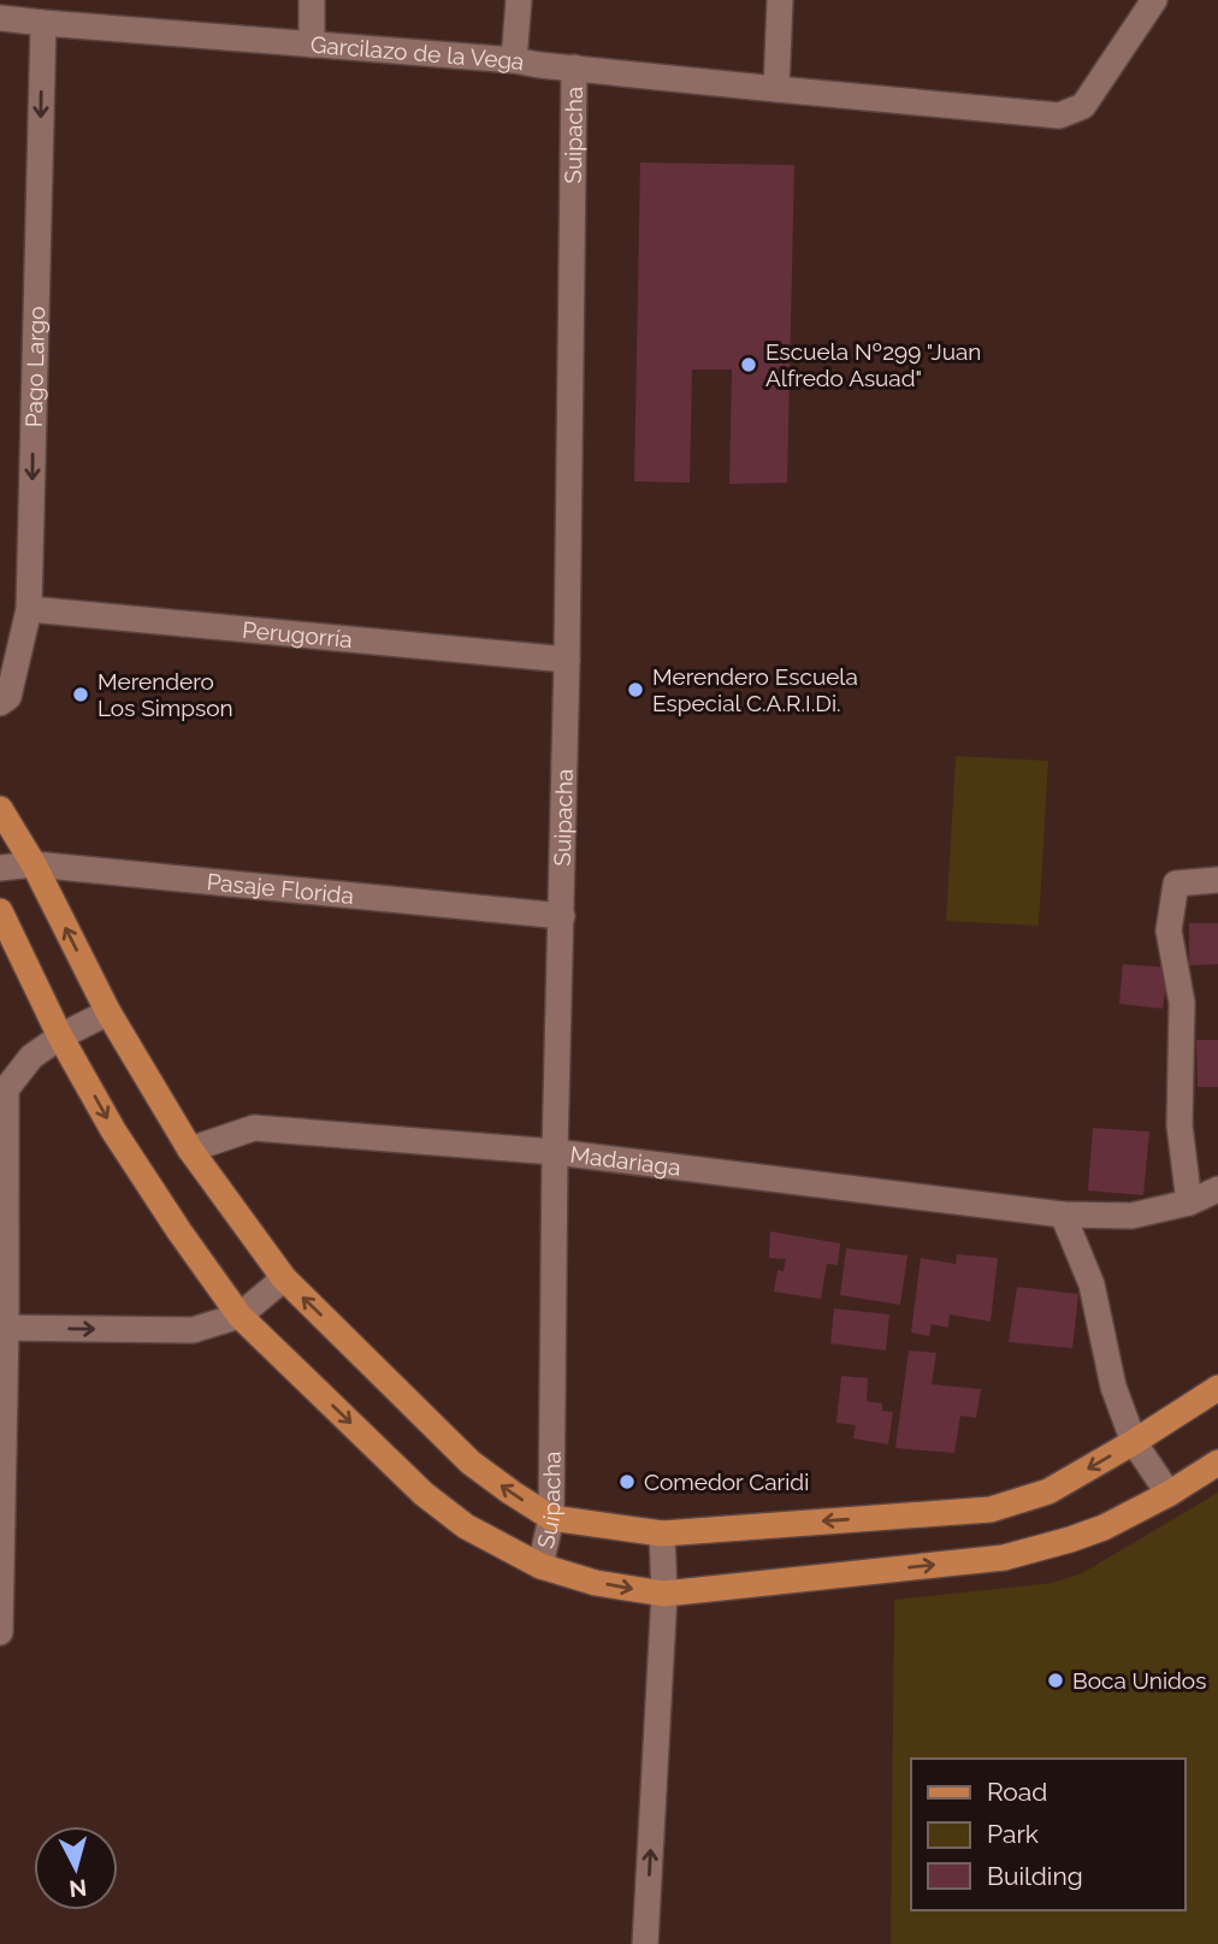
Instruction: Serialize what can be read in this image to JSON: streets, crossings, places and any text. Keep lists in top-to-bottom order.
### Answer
{
  "streets": {
    "street": [
      "Garcilazo de la Vega",
      "Suipacha",
      "Pago Largo",
      "Perugorría",
      "Pasaje Florida",
      "Madariaga"
    ]
  },
  "crossings": [
    ["Garcilazo de la Vega", "Suipacha"],
    ["Garcilazo de la Vega", "Pago Largo"],
    ["Suipacha", "Perugorría"],
    ["Suipacha", "Pasaje Florida"],
    ["Suipacha", "Madariaga"],
    ["Pago Largo", "Perugorría"]
  ],
  "one_way": ["Pago Largo"],
  "places": [
    "Escuela Nº299 \"Juan Alfredo Asuad\"",
    "Merendero Escuela Especial C.A.R.I.Di.",
    "Merendero Los Simpson",
    "Comedor Caridi",
    "Boca Unidos"
  ],
  "legend": ["Road", "Park", "Building"],
  "north": "bottom"
}
